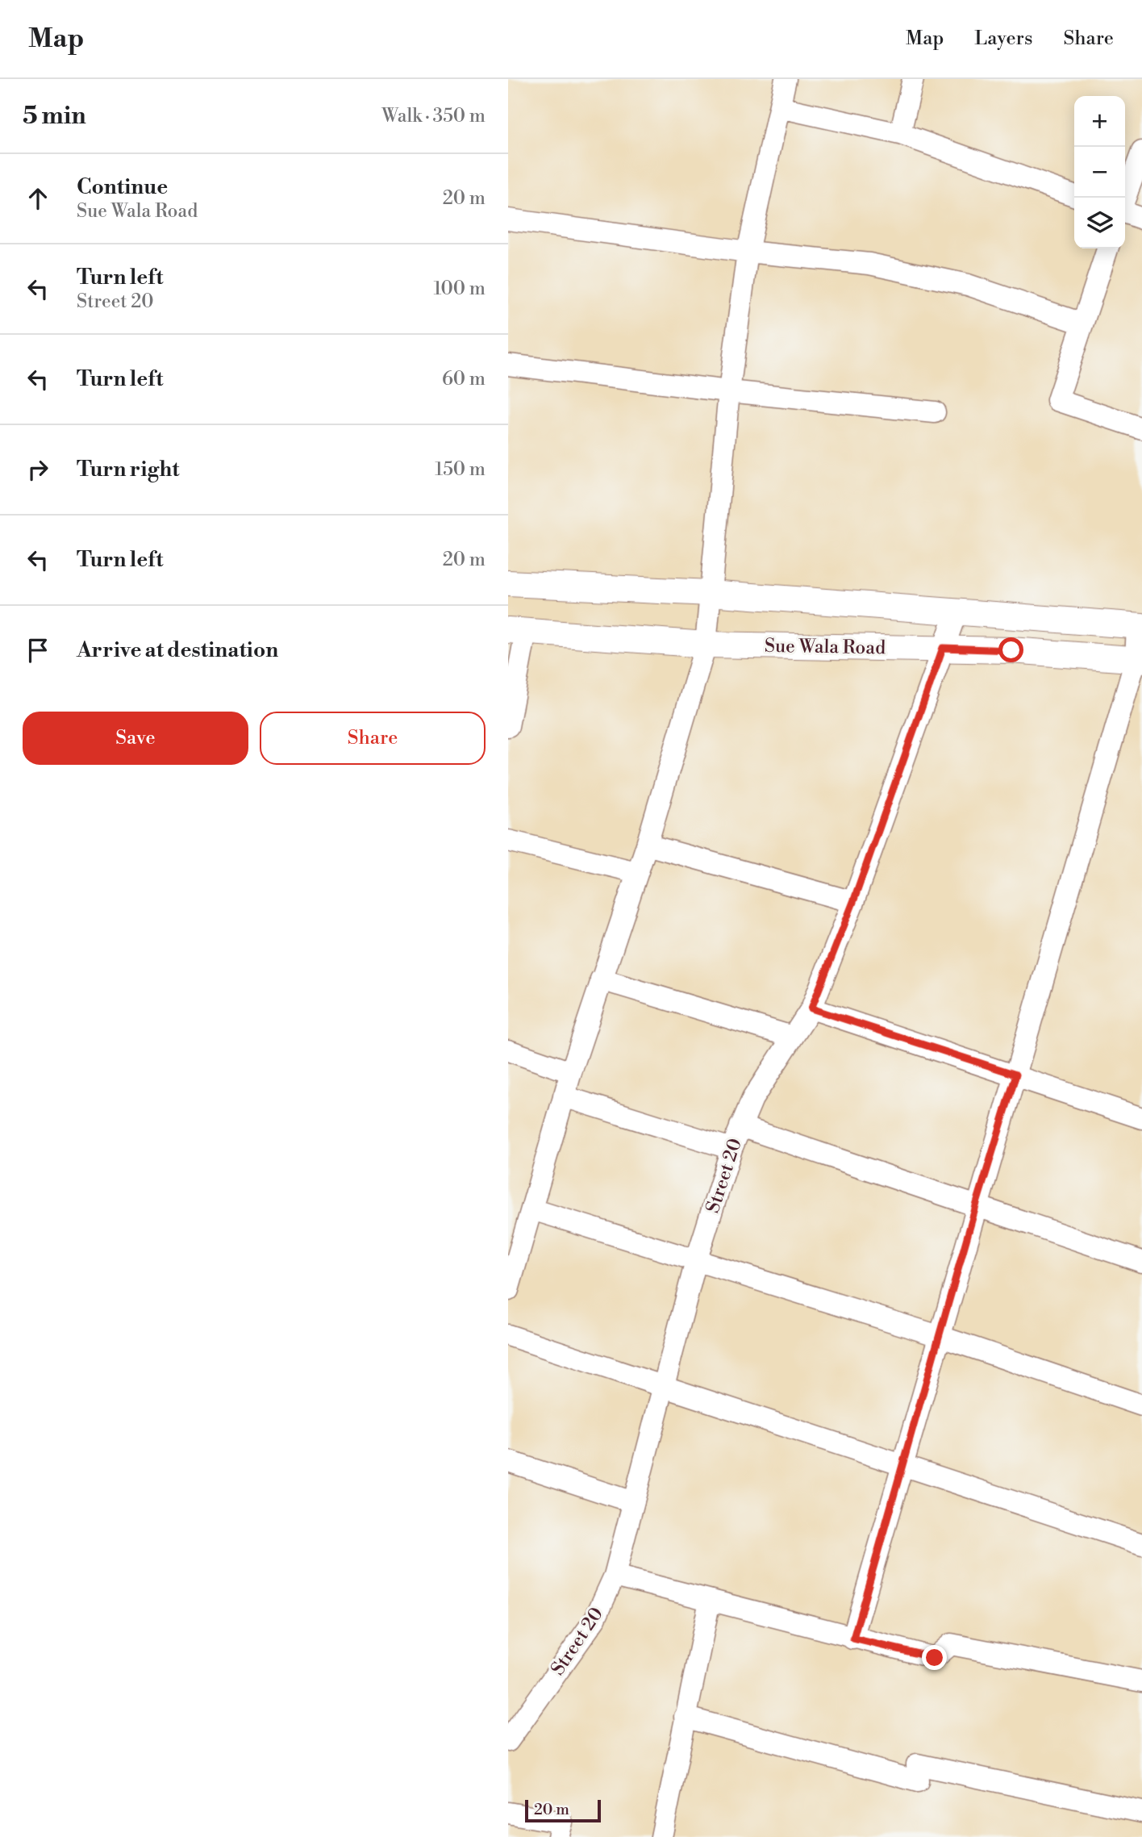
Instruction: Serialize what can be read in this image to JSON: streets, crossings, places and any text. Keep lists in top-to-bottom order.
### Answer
{
  "streets": {
    "street": ["Sue Wala Road", "Street 20"]
  },
  "crossings": [
    ["Sue Wala Road", "Street 20"]
  ],
  "scale_bar": "20 m",
  "page": {
    "header": "Map",
    "nav": ["Map", "Layers", "Share"],
    "heading": ["5 min", "Walk · 350 m"],
    "map_buttons": ["+", "−"],
    "list": [
      ["Continue", "Sue Wala Road", "20 m"],
      ["Turn left", "Street 20", "100 m"],
      ["Turn left", "60 m"],
      ["Turn right", "150 m"],
      ["Turn left", "20 m"],
      "Arrive at destination"
    ],
    "buttons": ["Save", "Share"],
    "scale": "20 m"
  }
}
